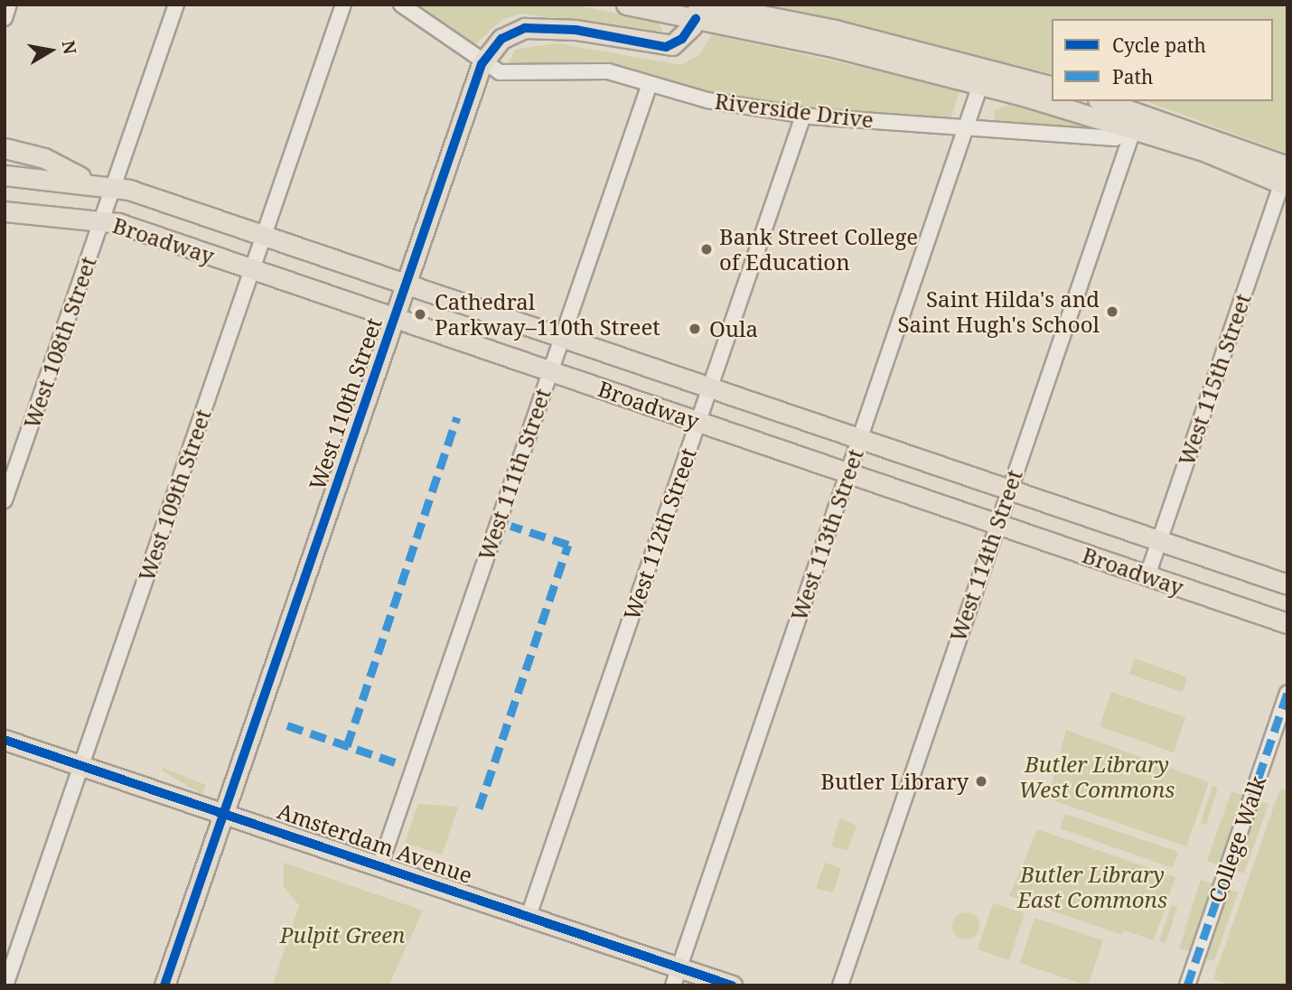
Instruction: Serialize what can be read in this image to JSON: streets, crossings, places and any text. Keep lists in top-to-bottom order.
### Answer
{
  "streets": {
    "main road": ["Broadway", "West 110th Street", "Amsterdam Avenue"],
    "street": [
      "Riverside Drive",
      "West 108th Street",
      "West 115th Street",
      "West 111th Street",
      "West 109th Street",
      "West 112th Street",
      "West 113th Street",
      "West 114th Street",
      "College Walk"
    ]
  },
  "crossings": [
    ["Riverside Drive", "West 110th Street"],
    ["Riverside Drive", "West 111th Street"],
    ["Riverside Drive", "West 112th Street"],
    ["Riverside Drive", "West 113th Street"],
    ["Riverside Drive", "West 114th Street"],
    ["Broadway", "West 108th Street"],
    ["Broadway", "West 115th Street"],
    ["Broadway", "West 110th Street"],
    ["Broadway", "West 111th Street"],
    ["Broadway", "West 109th Street"],
    ["Broadway", "West 112th Street"],
    ["Broadway", "West 113th Street"],
    ["Broadway", "West 114th Street"],
    ["West 110th Street", "Amsterdam Avenue"],
    ["West 111th Street", "Amsterdam Avenue"],
    ["West 109th Street", "Amsterdam Avenue"],
    ["West 112th Street", "Amsterdam Avenue"],
    ["West 113th Street", "Amsterdam Avenue"]
  ],
  "parks": ["Butler Library West Commons", "Butler Library East Commons", "Pulpit Green"],
  "places": [
    "Bank Street College of Education",
    "Saint Hilda's and Saint Hugh's School",
    "Cathedral Parkway–110th Street",
    "Oula",
    "Butler Library"
  ],
  "legend": ["Cycle path", "Path"],
  "north": "right"
}
